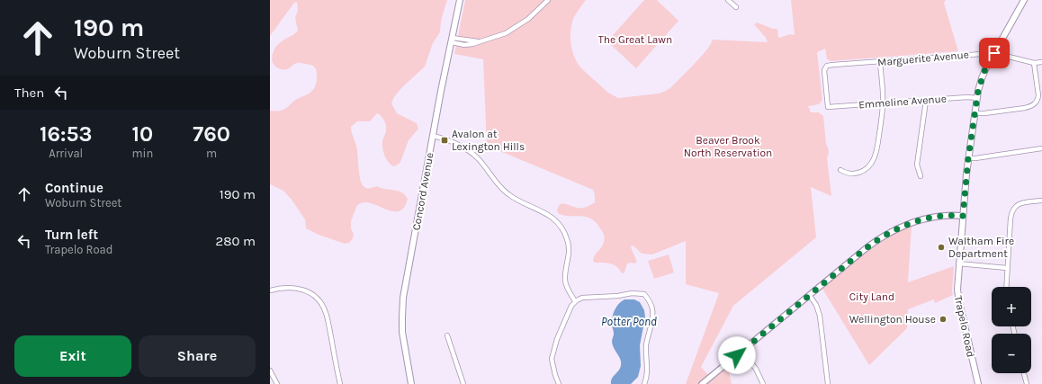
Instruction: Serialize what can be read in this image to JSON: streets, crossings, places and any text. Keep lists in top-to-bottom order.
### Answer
{
  "streets": {
    "main road": ["Concord Avenue", "Trapelo Road"],
    "street": ["Marguerite Avenue", "Emmeline Avenue"]
  },
  "crossings": [
    ["Marguerite Avenue", "Emmeline Avenue"],
    ["Marguerite Avenue", "Trapelo Road"],
    ["Emmeline Avenue", "Trapelo Road"]
  ],
  "water": ["Potter Pond"],
  "parks": ["The Great Lawn", "Beaver Brook North Reservation", "City Land"],
  "places": {
    "transit": ["Avalon at Lexington Hills"],
    "other": ["Waltham Fire Department", "Wellington House"]
  },
  "page": {
    "turn": ["190 m", "Woburn Street"],
    "then": "Then",
    "eta": [
      "16:53",
      "Arrival",
      "10",
      "min",
      "760",
      "m"
    ],
    "list": [
      {
        "name": "Continue",
        "note": "Woburn Street",
        "value": "190 m"
      },
      {
        "name": "Turn left",
        "note": "Trapelo Road",
        "value": "280 m"
      }
    ],
    "map_buttons": ["+", "−"],
    "buttons": ["Exit", "Share"]
  }
}
